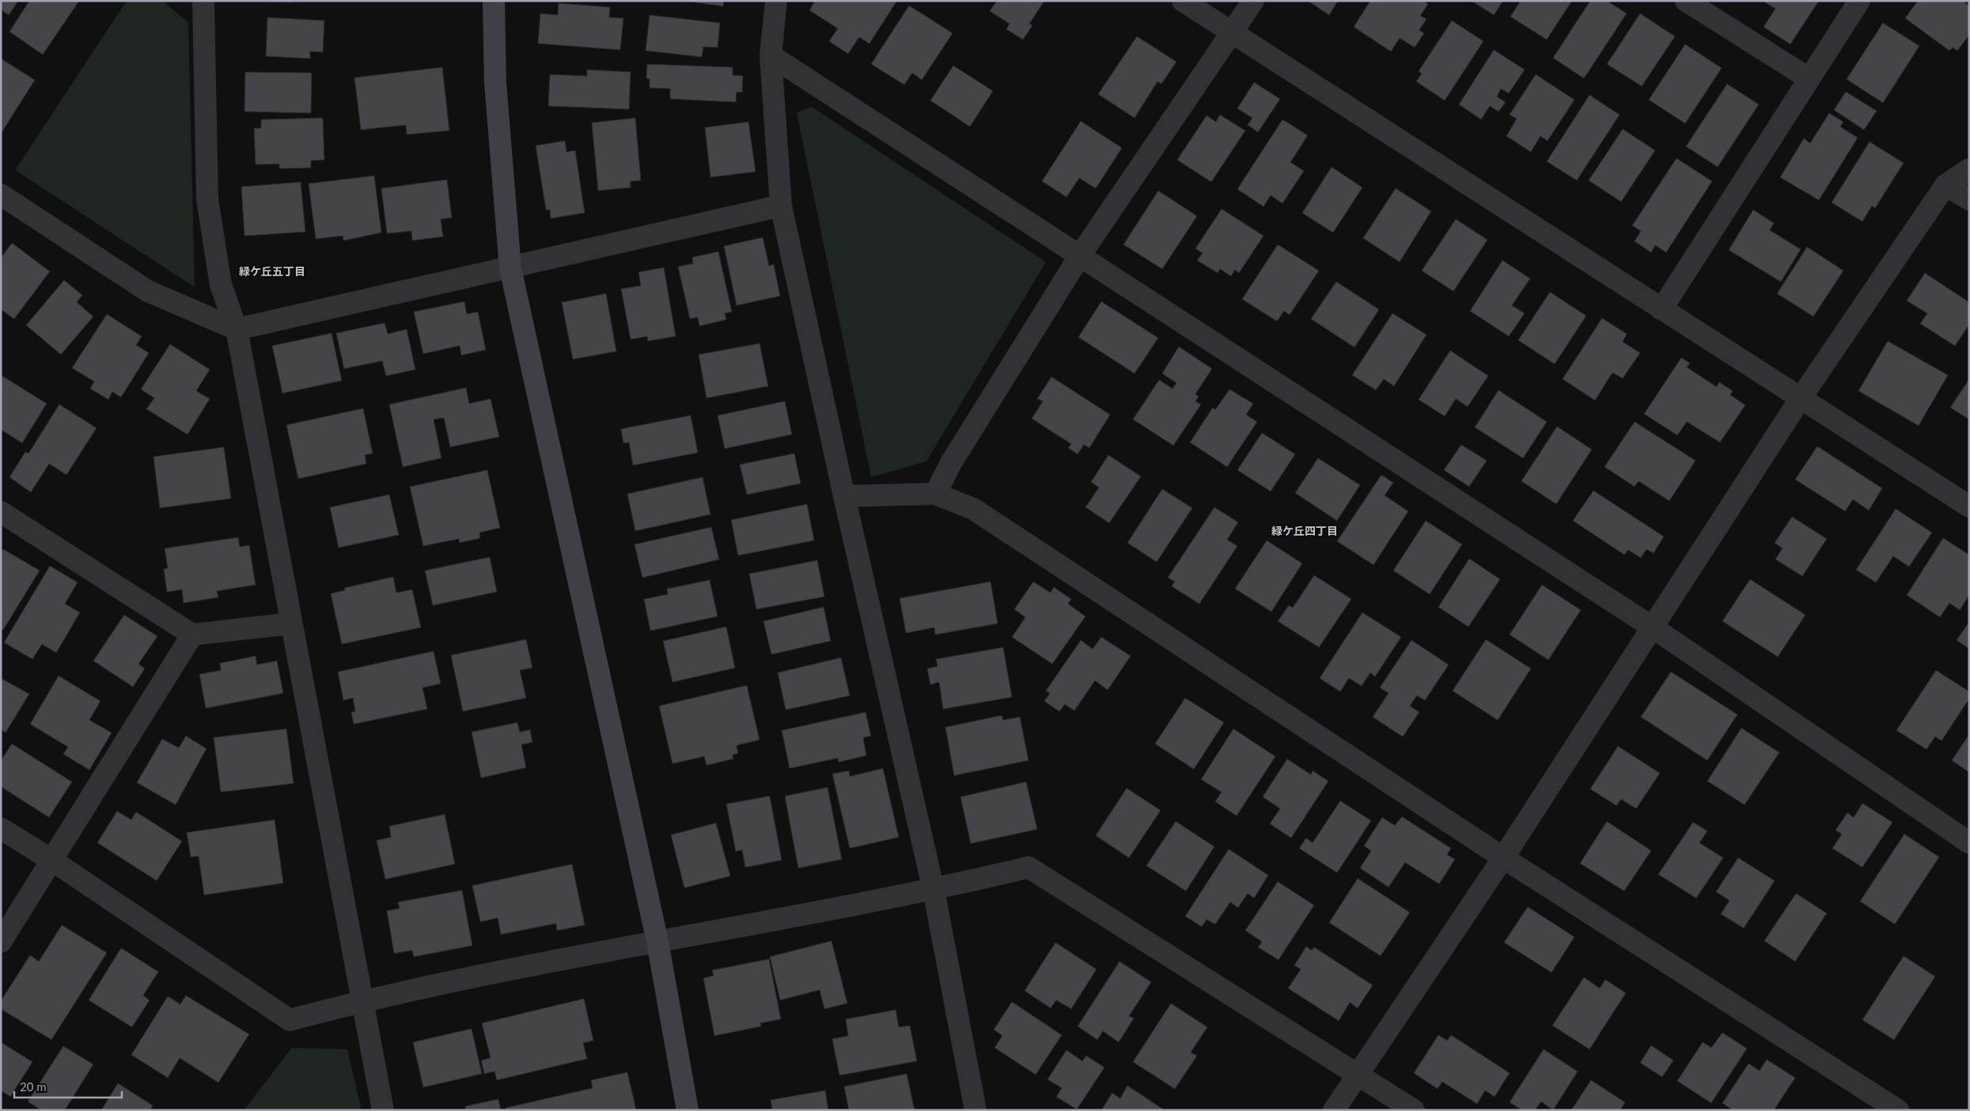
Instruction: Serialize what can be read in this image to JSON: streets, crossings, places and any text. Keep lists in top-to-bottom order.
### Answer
{
  "districts": ["緑ケ丘五丁目", "緑ケ丘四丁目"],
  "scale_bar": "20 m"
}
